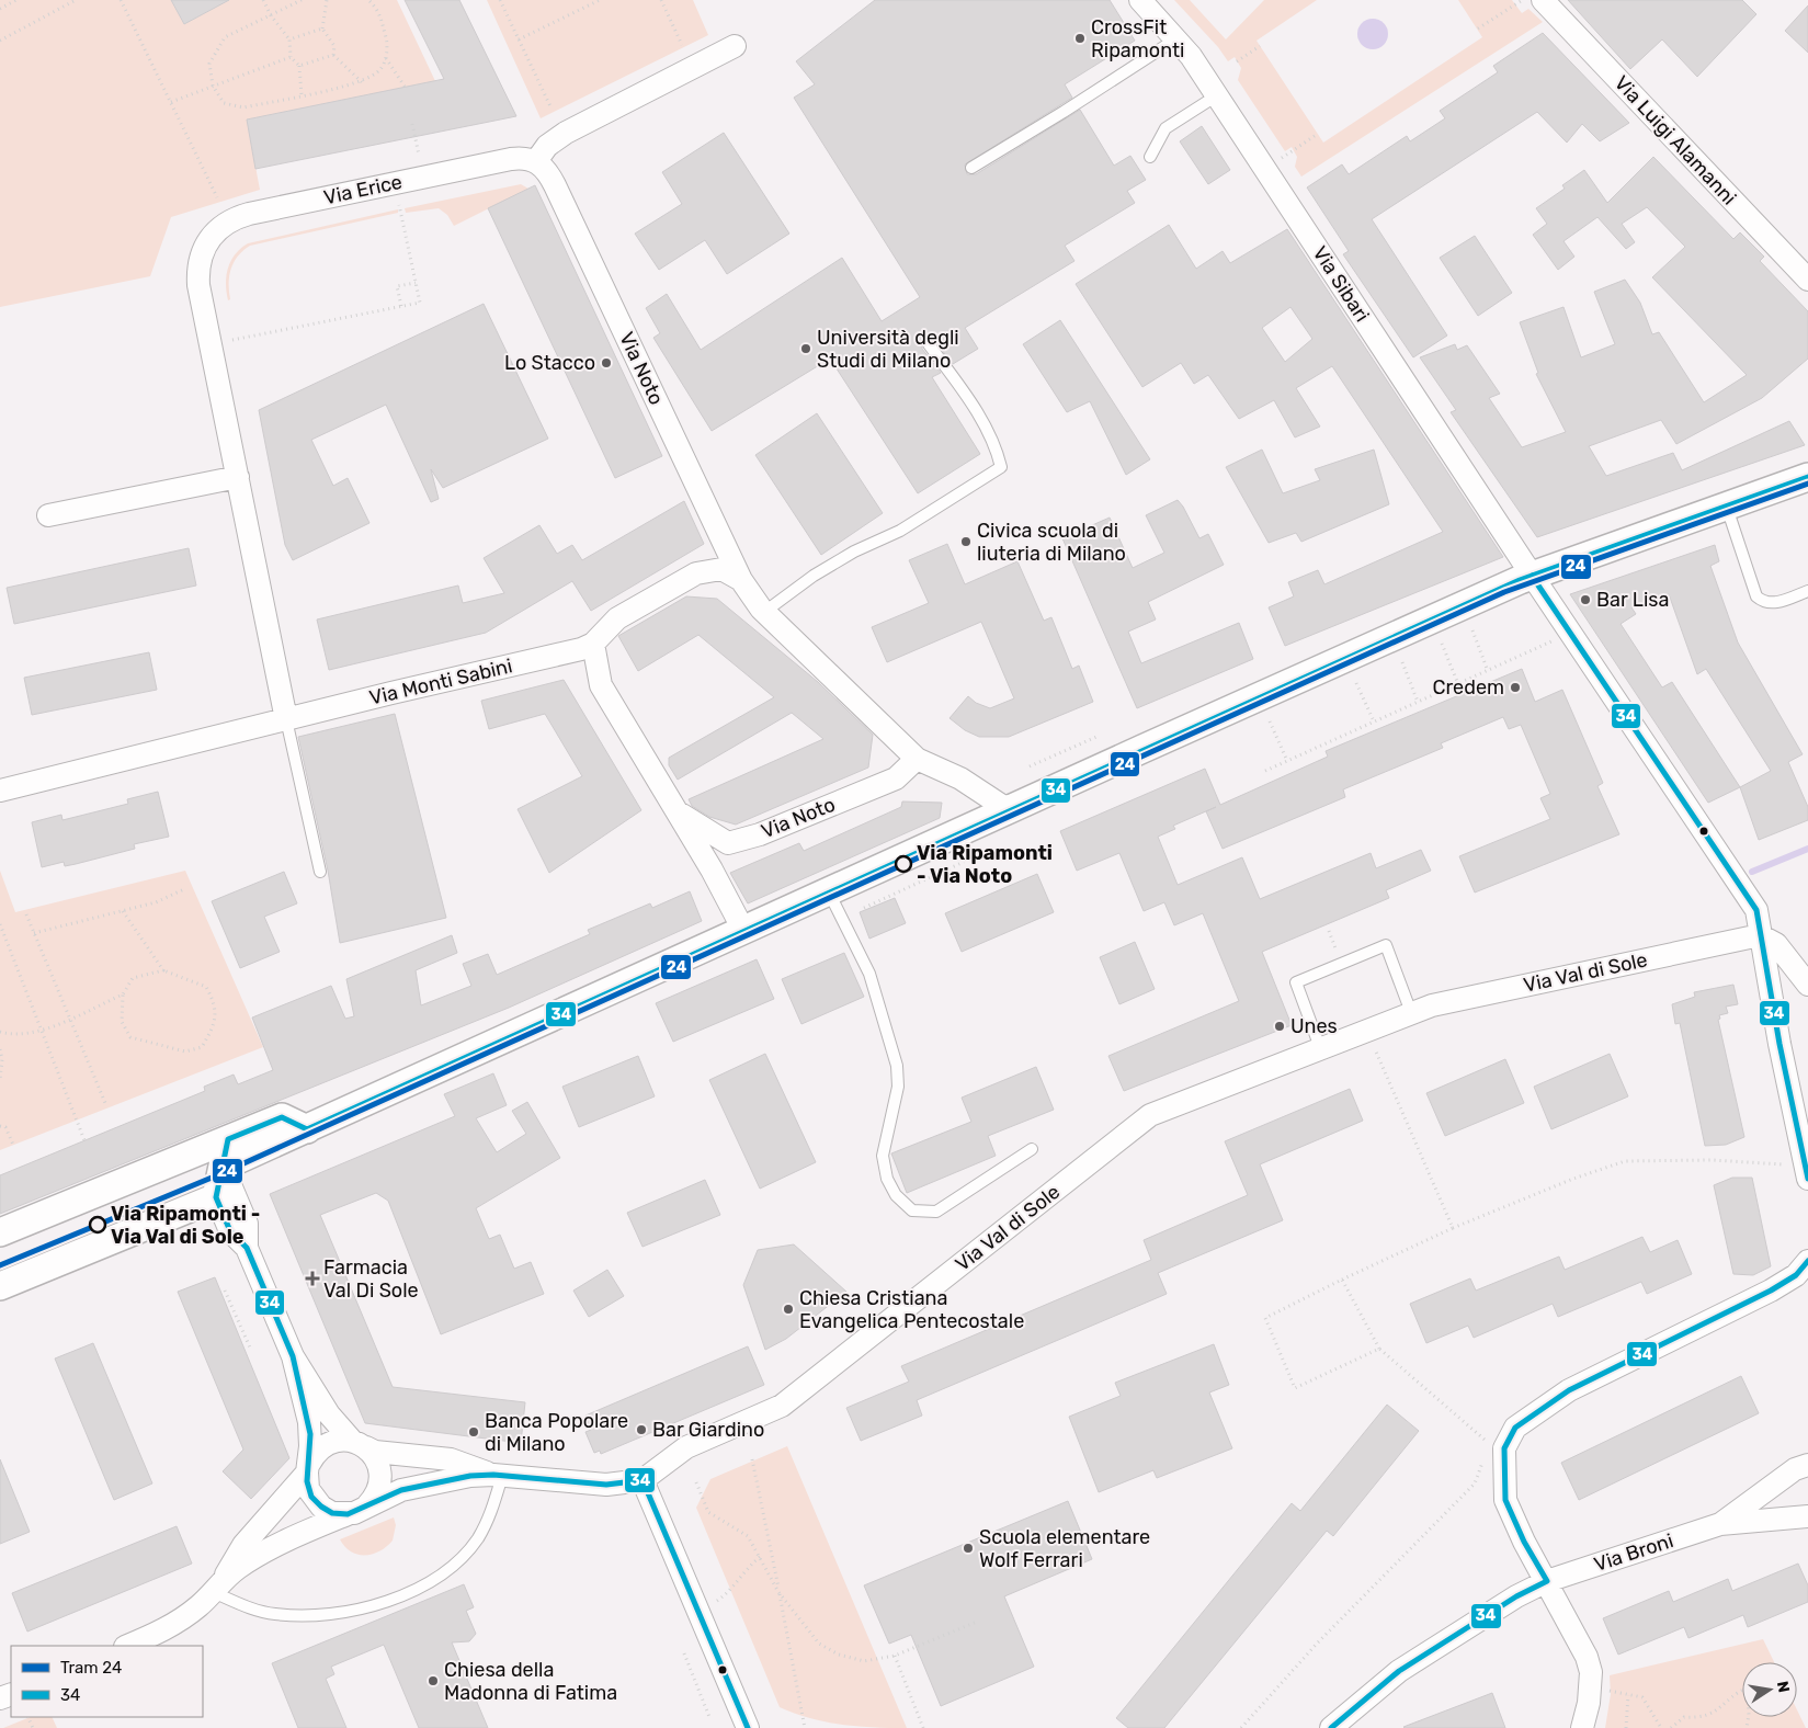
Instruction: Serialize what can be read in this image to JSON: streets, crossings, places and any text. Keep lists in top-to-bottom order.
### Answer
{
  "streets": {
    "street": [
      "Via Luigi Alamanni",
      "Via Erice",
      "Via Sibari",
      "Via Noto",
      "Via Monti Sabini",
      "Via Val di Sole",
      "Via Broni"
    ]
  },
  "crossings": [
    ["Via Erice", "Via Noto"],
    ["Via Sibari", "Via Val di Sole"],
    ["Via Noto", "Via Monti Sabini"]
  ],
  "places": {
    "other": [
      "CrossFit Ripamonti",
      "Università degli Studi di Milano",
      "Lo Stacco",
      "Civica scuola di liuteria di Milano",
      "Bar Lisa",
      "Credem",
      "Via Ripamonti - Via Noto",
      "Unes",
      "Via Ripamonti - Via Val di Sole",
      "Chiesa Cristiana Evangelica Pentecostale",
      "Bar Giardino",
      "Banca Popolare di Milano",
      "Scuola elementare Wolf Ferrari",
      "Chiesa della Madonna di Fatima"
    ],
    "health": ["Farmacia Val Di Sole"]
  },
  "lines": ["transit line 34", "tram line 24"],
  "legend": ["Tram 24", "34"],
  "north": "right"
}
